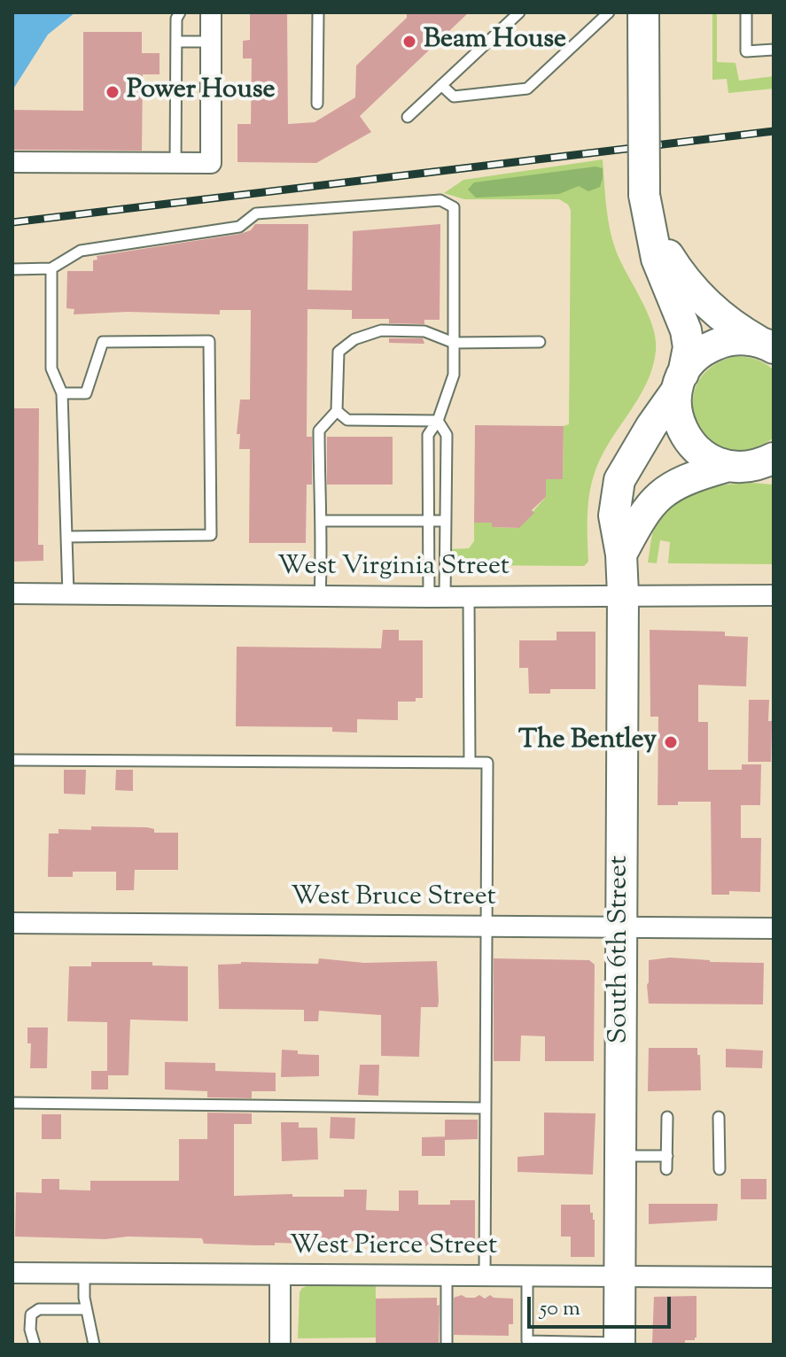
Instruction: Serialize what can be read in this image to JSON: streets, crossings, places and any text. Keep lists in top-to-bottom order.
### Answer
{
  "streets": {
    "main road": ["South 6th Street"],
    "street": ["West Virginia Street", "West Bruce Street", "West Pierce Street"]
  },
  "crossings": [
    ["West Virginia Street", "South 6th Street"],
    ["West Bruce Street", "South 6th Street"],
    ["South 6th Street", "West Pierce Street"]
  ],
  "places": ["Beam House", "Power House", "The Bentley"],
  "scale_bar": "50 m"
}
